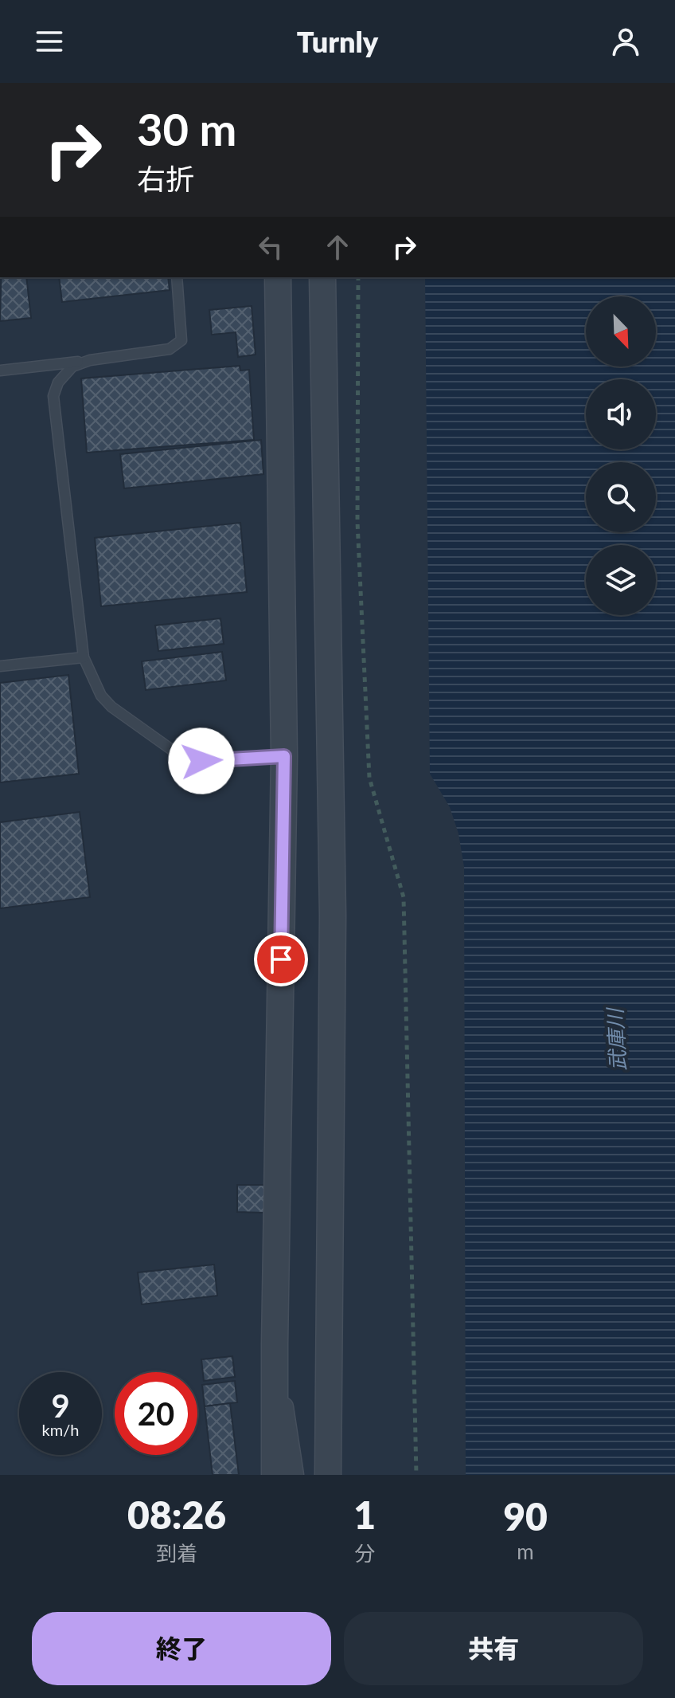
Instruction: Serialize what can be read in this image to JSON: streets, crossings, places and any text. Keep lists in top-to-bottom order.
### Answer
{
  "water": ["武庫川"],
  "north": "bottom right",
  "page": {
    "header": "Turnly",
    "turn": ["30 m", "右折"],
    "speed": "9 km/h",
    "limit": "20",
    "eta": [
      "08:26",
      "到着",
      "1",
      "分",
      "90",
      "m"
    ],
    "buttons": ["終了", "共有"]
  }
}
